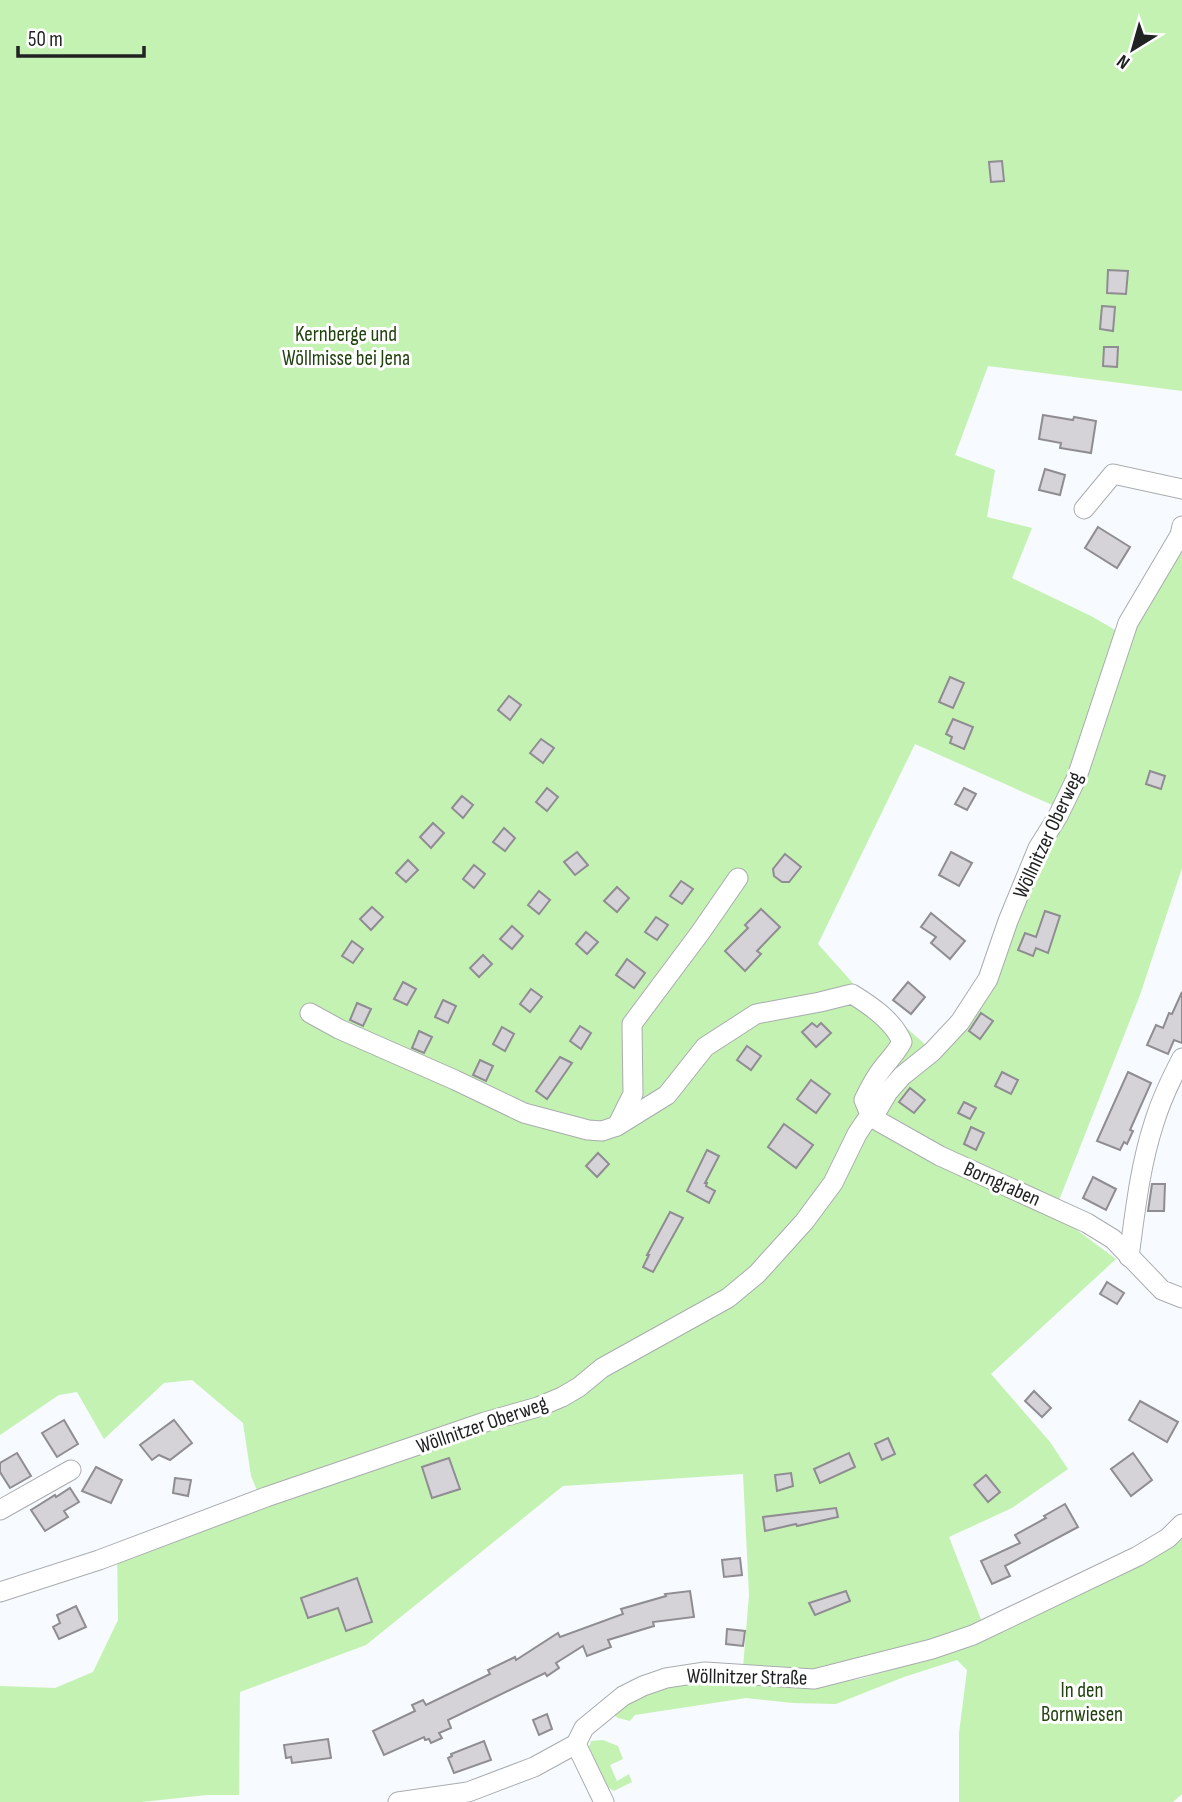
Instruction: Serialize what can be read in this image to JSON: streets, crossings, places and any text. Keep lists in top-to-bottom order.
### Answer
{
  "streets": {
    "street": ["Wöllnitzer Oberweg", "Borngraben", "Wöllnitzer Straße"]
  },
  "crossings": [
    ["Wöllnitzer Oberweg", "Borngraben"]
  ],
  "parks": ["Kernberge und Wöllmisse bei Jena", "In den Bornwiesen"],
  "scale_bar": "50 m",
  "north": "bottom left"
}
